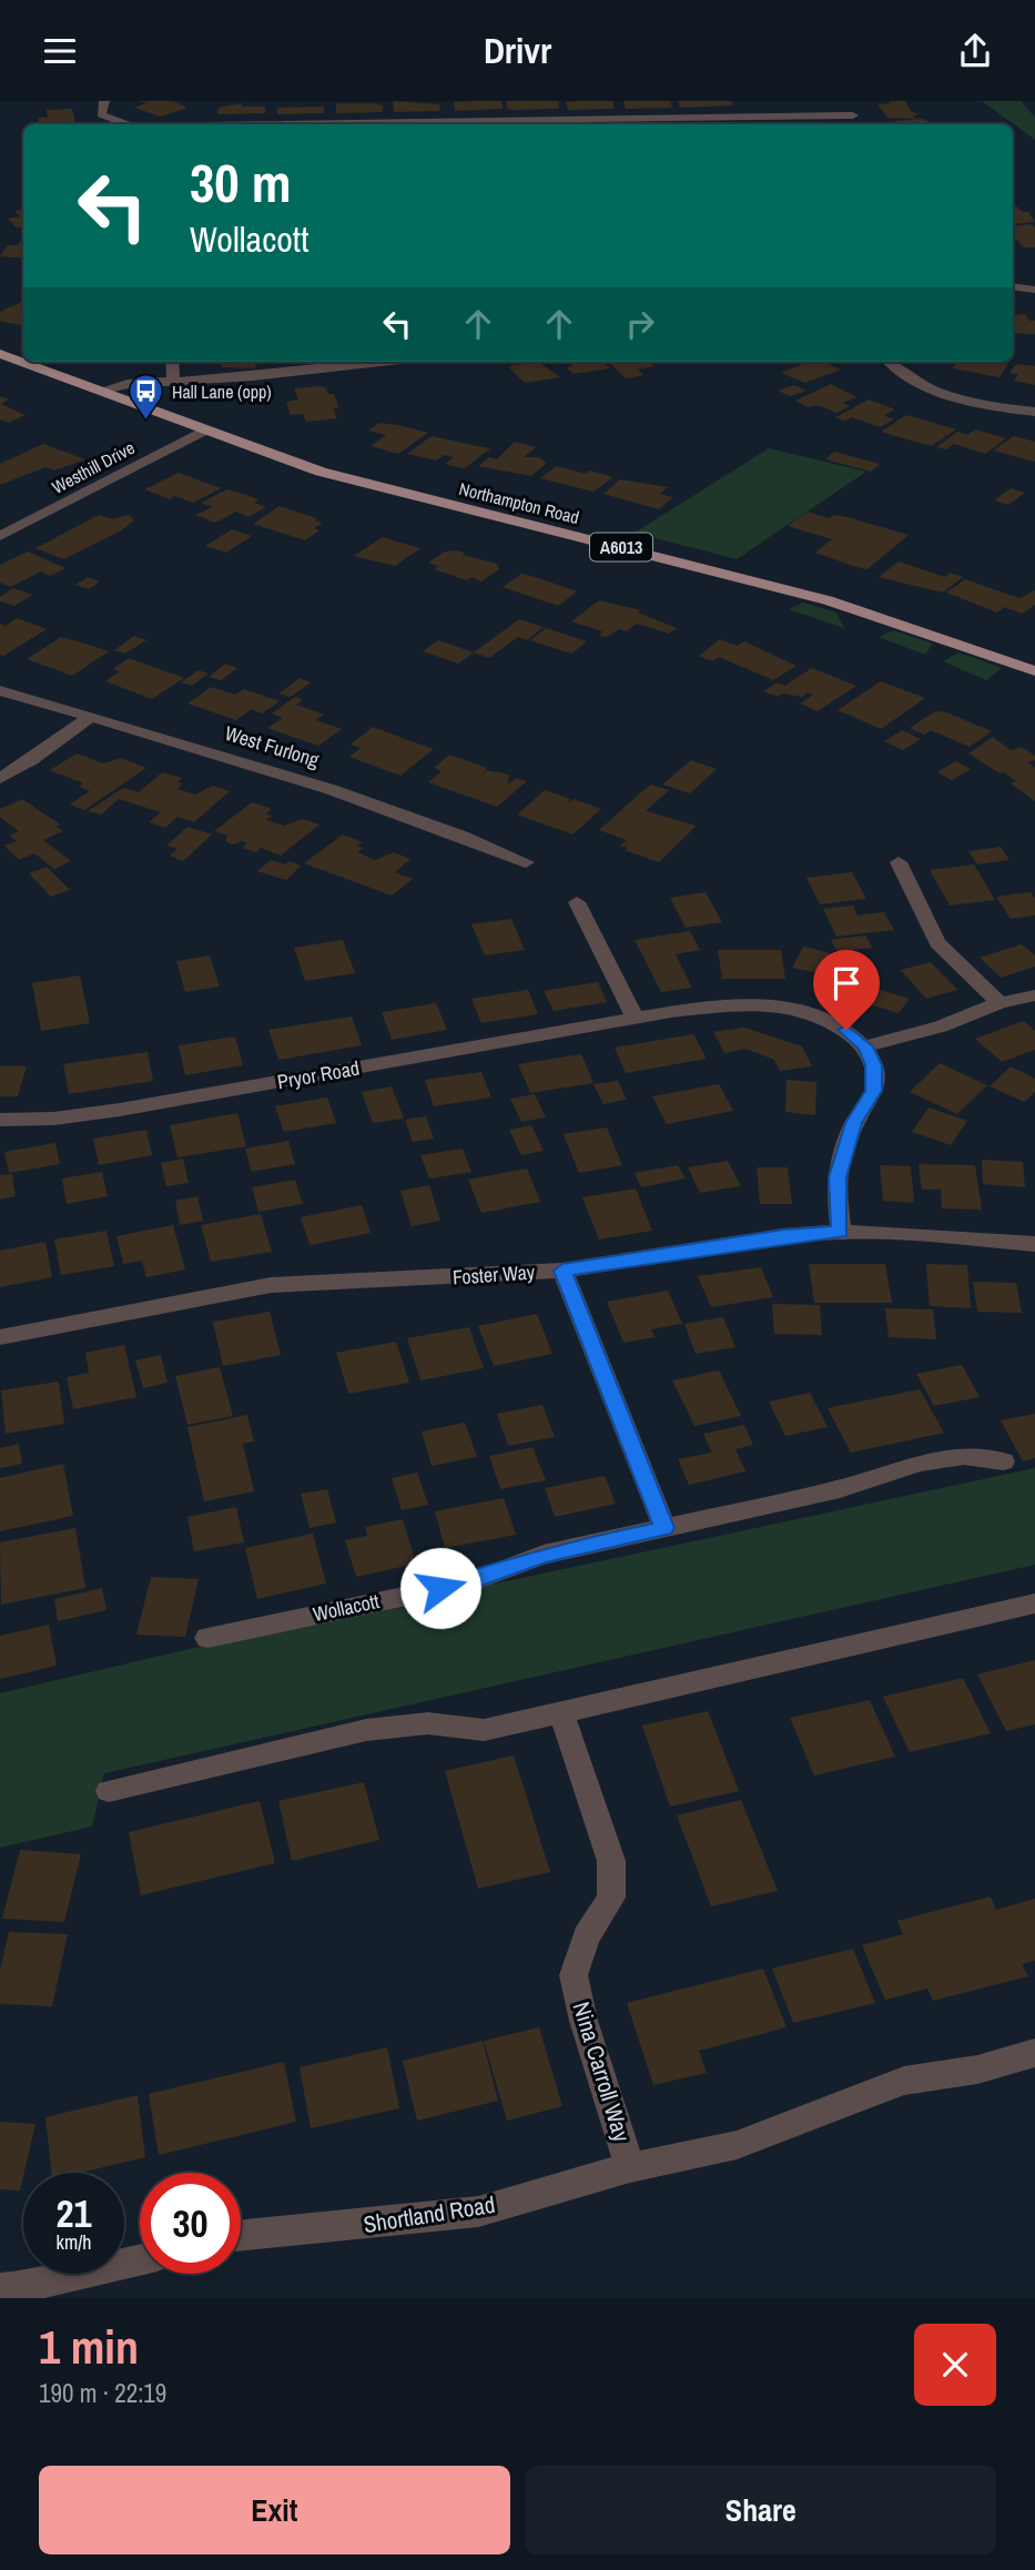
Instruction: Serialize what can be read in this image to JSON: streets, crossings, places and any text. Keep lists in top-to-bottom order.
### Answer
{
  "streets": {
    "main road": ["Northampton Road", "A6013"],
    "street": [
      "Westhill Drive",
      "West Furlong",
      "Pryor Road",
      "Foster Way",
      "Wollacott",
      "Nina Carroll Way",
      "Shortland Road"
    ]
  },
  "crossings": [
    ["Westhill Drive", "Northampton Road"],
    ["Nina Carroll Way", "Shortland Road"]
  ],
  "places": {
    "bus stop": ["Hall Lane (opp)"]
  },
  "page": {
    "header": "Drivr",
    "turn": ["30 m", "Wollacott"],
    "speed": "21 km/h",
    "limit": "30",
    "heading": ["1 min", "190 m · 22:19"],
    "buttons": ["Exit", "Share"]
  }
}
